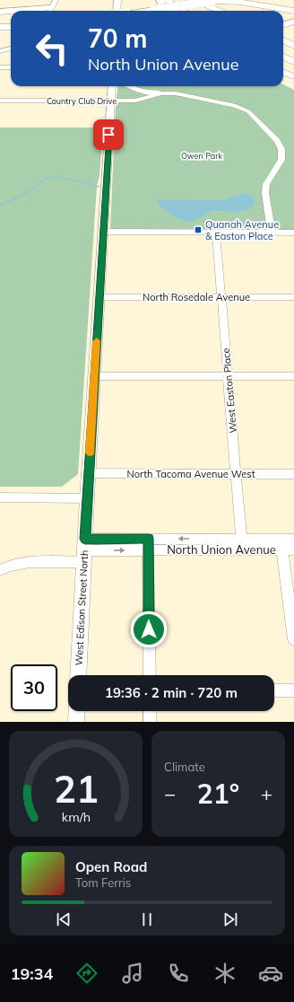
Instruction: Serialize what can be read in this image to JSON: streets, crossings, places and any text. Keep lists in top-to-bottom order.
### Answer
{
  "streets": {
    "main road": ["West Edison Street North"],
    "street": [
      "Country Club Drive",
      "North Rosedale Avenue",
      "West Easton Place",
      "North Tacoma Avenue West",
      "North Union Avenue"
    ]
  },
  "crossings": [
    ["Country Club Drive", "West Edison Street North"],
    ["North Rosedale Avenue", "West Easton Place"],
    ["North Rosedale Avenue", "West Edison Street North"],
    ["West Easton Place", "North Tacoma Avenue West"],
    ["West Easton Place", "North Union Avenue"],
    ["North Tacoma Avenue West", "West Edison Street North"],
    ["North Union Avenue", "West Edison Street North"]
  ],
  "parks": ["Owen Park"],
  "places": {
    "transit": ["Quanah Avenue & Easton Place"]
  },
  "page": {
    "turn": ["70 m", "North Union Avenue"],
    "limit": "30",
    "trip": "19:36 · 2 min · 720 m",
    "tile": "Climate",
    "heat": ["−", "21°", "+"],
    "song": ["Open Road", "Tom Ferris"],
    "tabs": "19:34",
    "gauge": ["21", "km/h"]
  }
}
